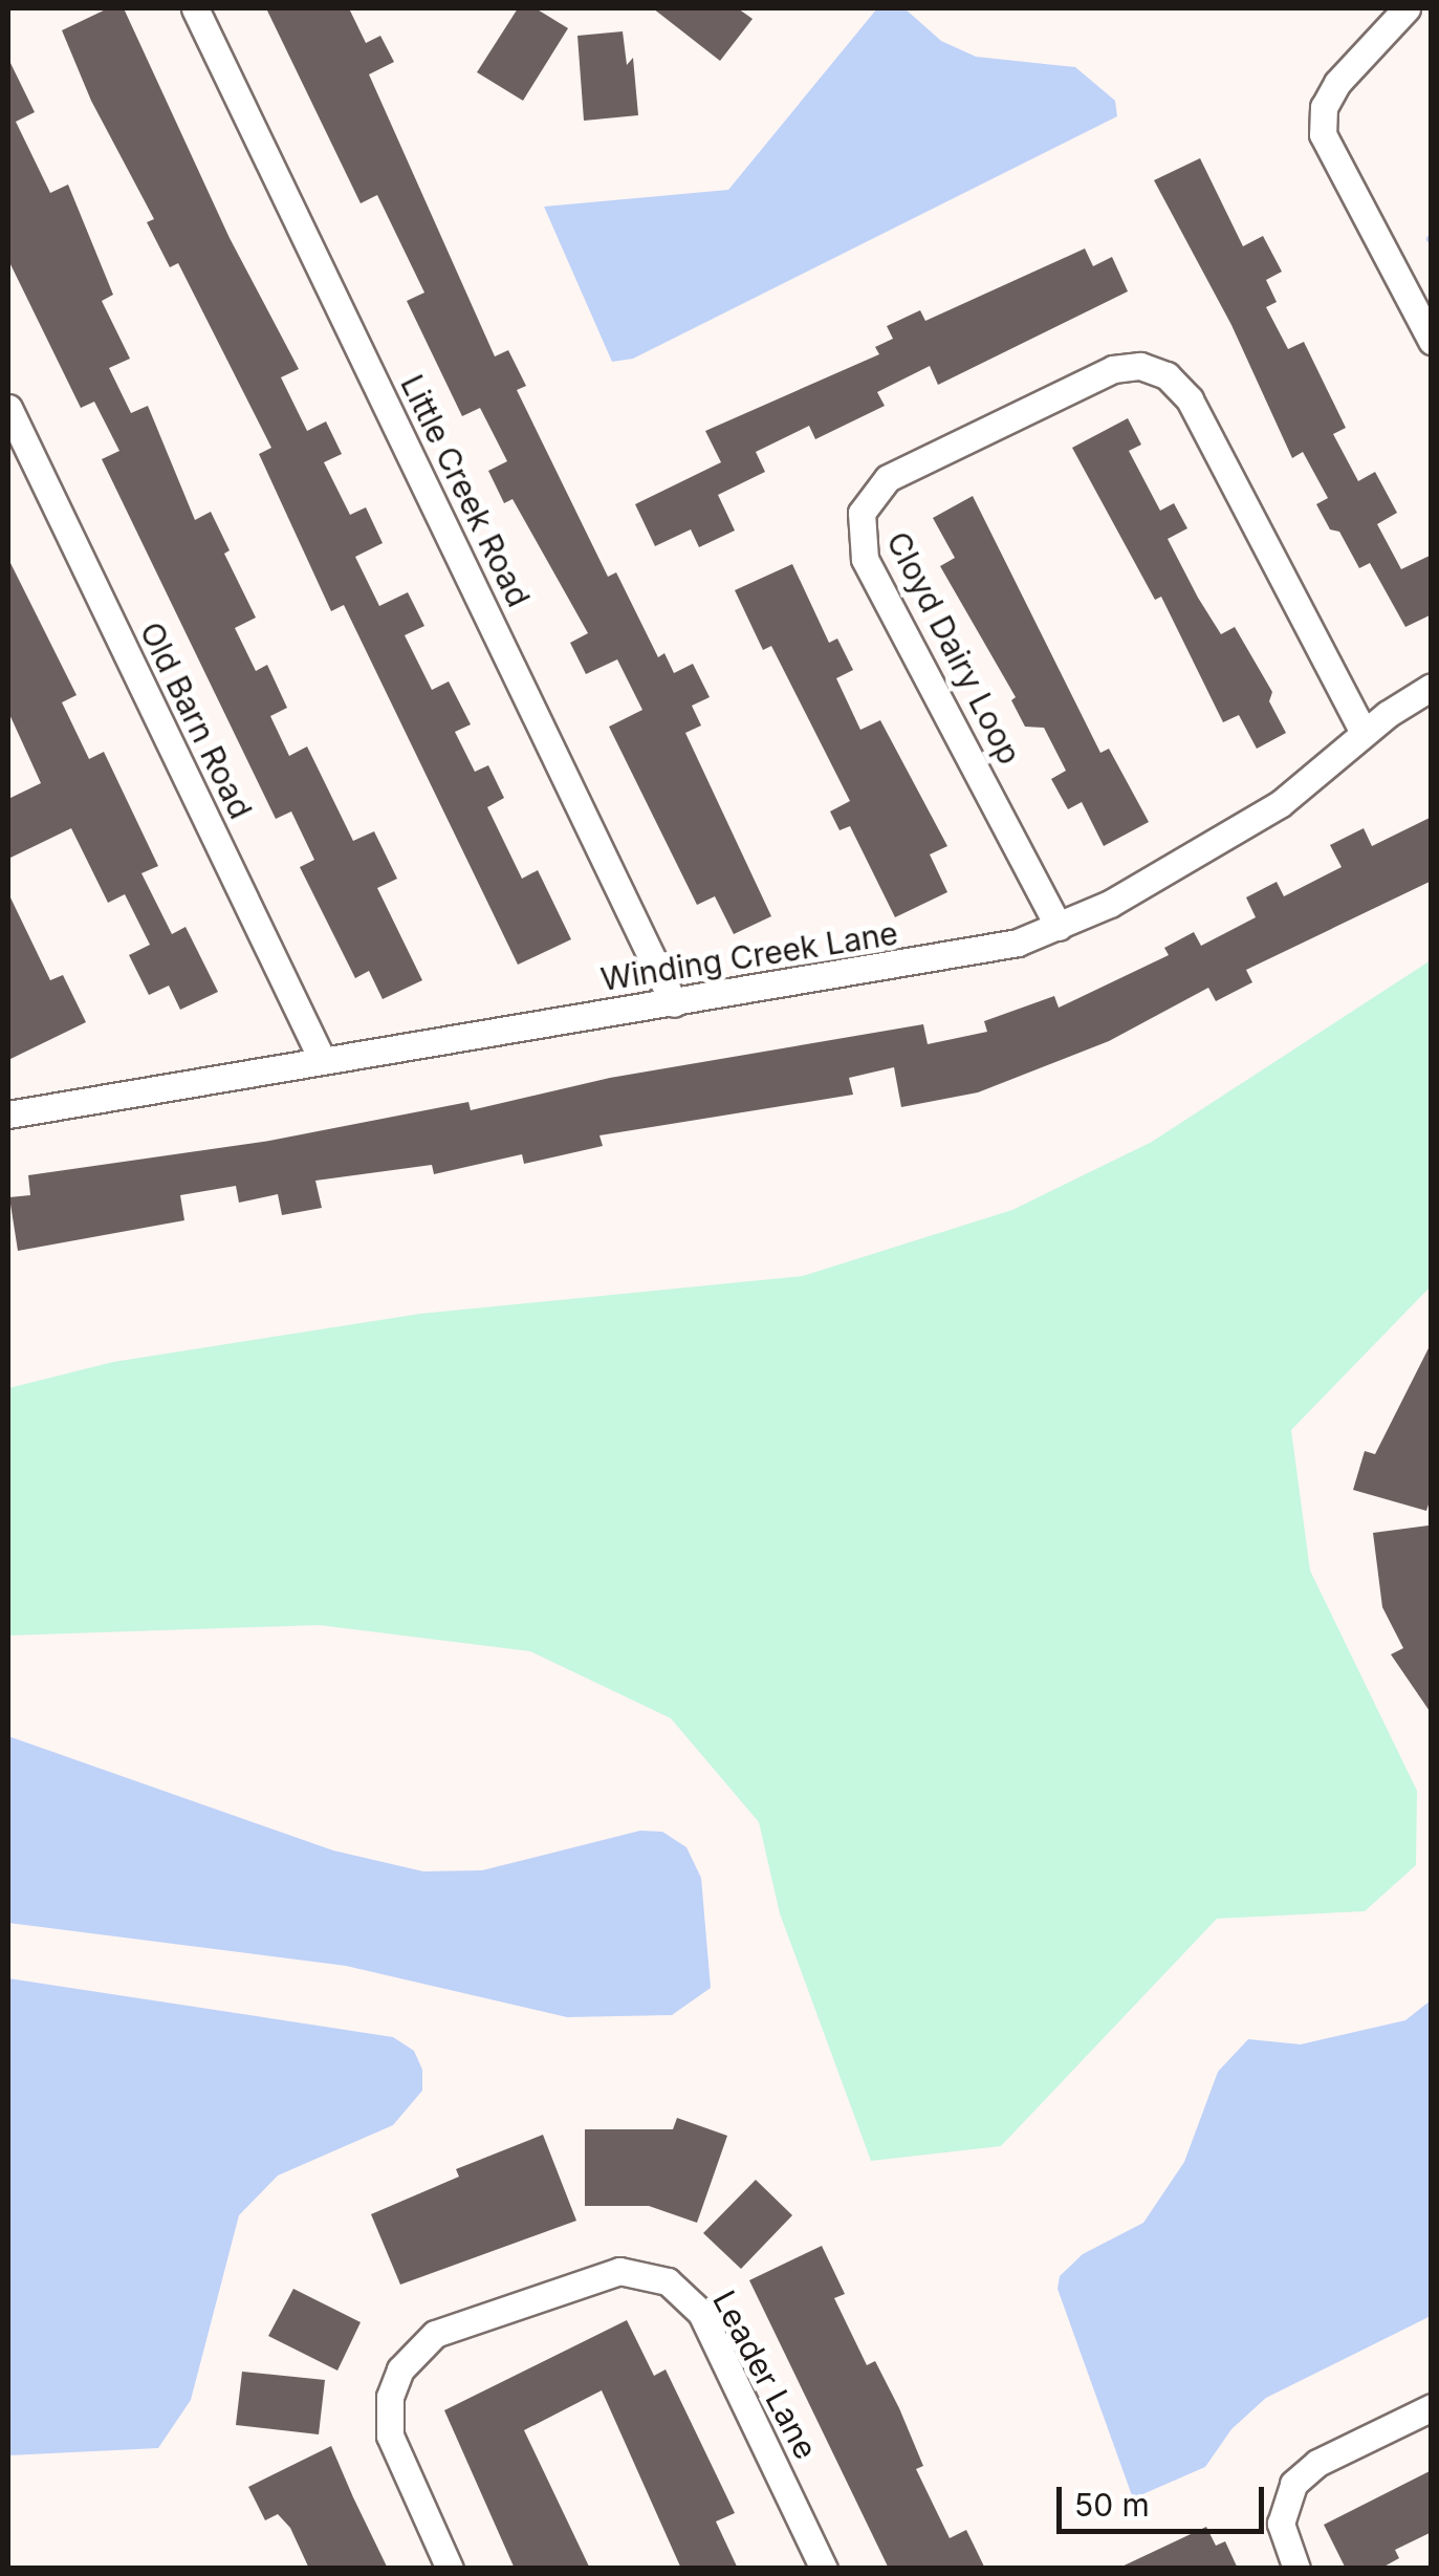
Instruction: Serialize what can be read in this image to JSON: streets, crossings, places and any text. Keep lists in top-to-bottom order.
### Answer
{
  "streets": {
    "street": [
      "Little Creek Road",
      "Cloyd Dairy Loop",
      "Old Barn Road",
      "Winding Creek Lane",
      "Leader Lane"
    ]
  },
  "crossings": [
    ["Little Creek Road", "Winding Creek Lane"],
    ["Cloyd Dairy Loop", "Winding Creek Lane"],
    ["Old Barn Road", "Winding Creek Lane"]
  ],
  "scale_bar": "50 m"
}
